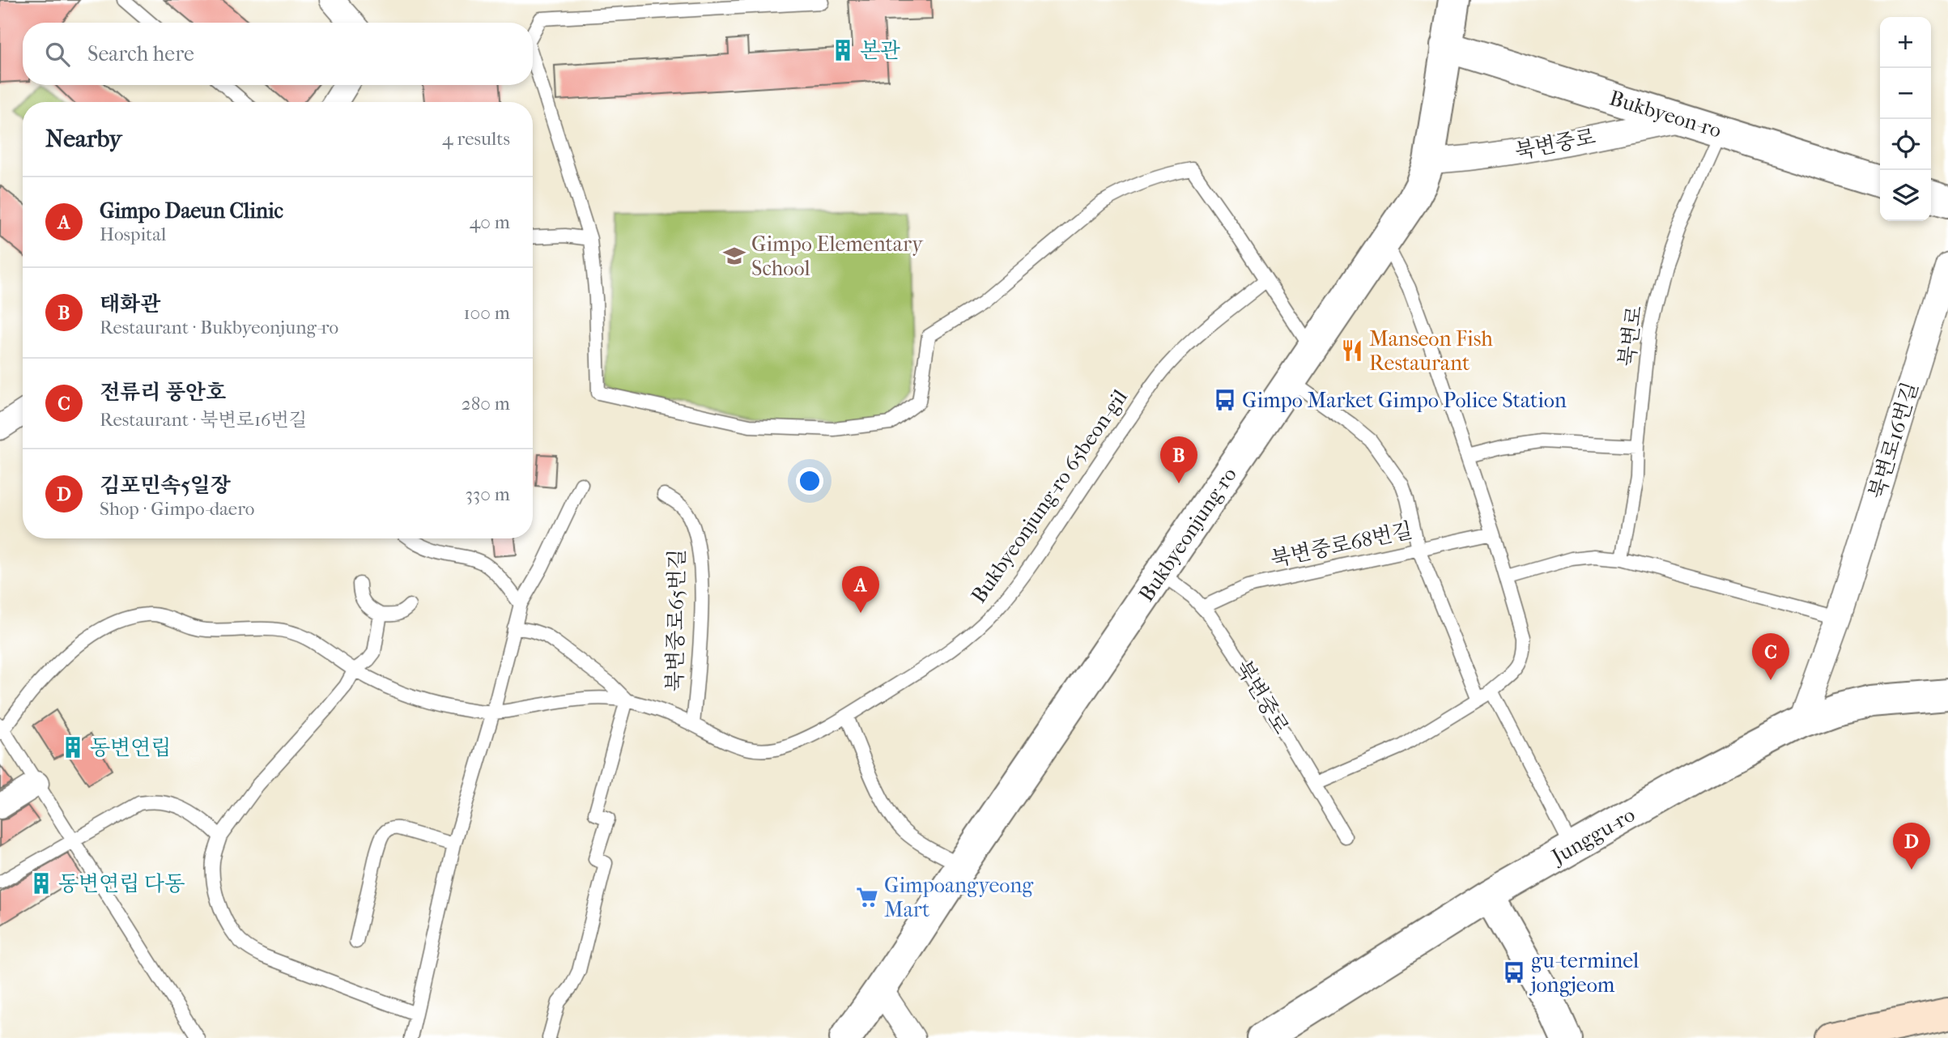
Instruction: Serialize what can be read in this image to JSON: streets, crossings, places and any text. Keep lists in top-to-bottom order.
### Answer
{
  "streets": {
    "street": [
      "Bukbyeon-ro",
      "북변중로",
      "북변로16번길",
      "Bukbyeonjung-ro",
      "Junggu-ro"
    ],
    "lane": [
      "북변로",
      "Bukbyeonjung-ro 65beon-gil",
      "북변중로68번길",
      "북변중로65번길"
    ]
  },
  "crossings": [
    ["Bukbyeon-ro", "북변중로"],
    ["Bukbyeon-ro", "북변로"],
    ["Bukbyeon-ro", "Bukbyeonjung-ro"],
    ["북변중로", "Bukbyeonjung-ro"],
    ["북변중로", "북변중로68번길"],
    ["북변로16번길", "Junggu-ro"],
    ["Bukbyeonjung-ro 65beon-gil", "북변중로65번길"]
  ],
  "places": {
    "building": ["본관", "동변연립", "동변연립 다동"],
    "school or university": ["Gimpo Elementary School"],
    "restaurant": ["Manseon Fish Restaurant"],
    "bus stop": ["Gimpo Market Gimpo Police Station", "gu-terminel jongjeom"],
    "supermarket": ["Gimpoangyeong Mart"]
  },
  "page": {
    "map_buttons": ["+", "−"],
    "search": "Search here",
    "heading": ["Nearby", "4 results"],
    "list": [
      {
        "mark": "A",
        "name": "Gimpo Daeun Clinic",
        "note": "Hospital",
        "value": "40 m"
      },
      {
        "mark": "B",
        "name": "태화관",
        "note": "Restaurant · Bukbyeonjung-ro",
        "value": "100 m"
      },
      {
        "mark": "C",
        "name": "전류리 풍안호",
        "note": "Restaurant · 북변로16번길",
        "value": "280 m"
      },
      {
        "mark": "D",
        "name": "김포민속5일장",
        "note": "Shop · Gimpo-daero",
        "value": "330 m"
      }
    ],
    "pins": [
      "B",
      "A",
      "C",
      "D"
    ]
  }
}
